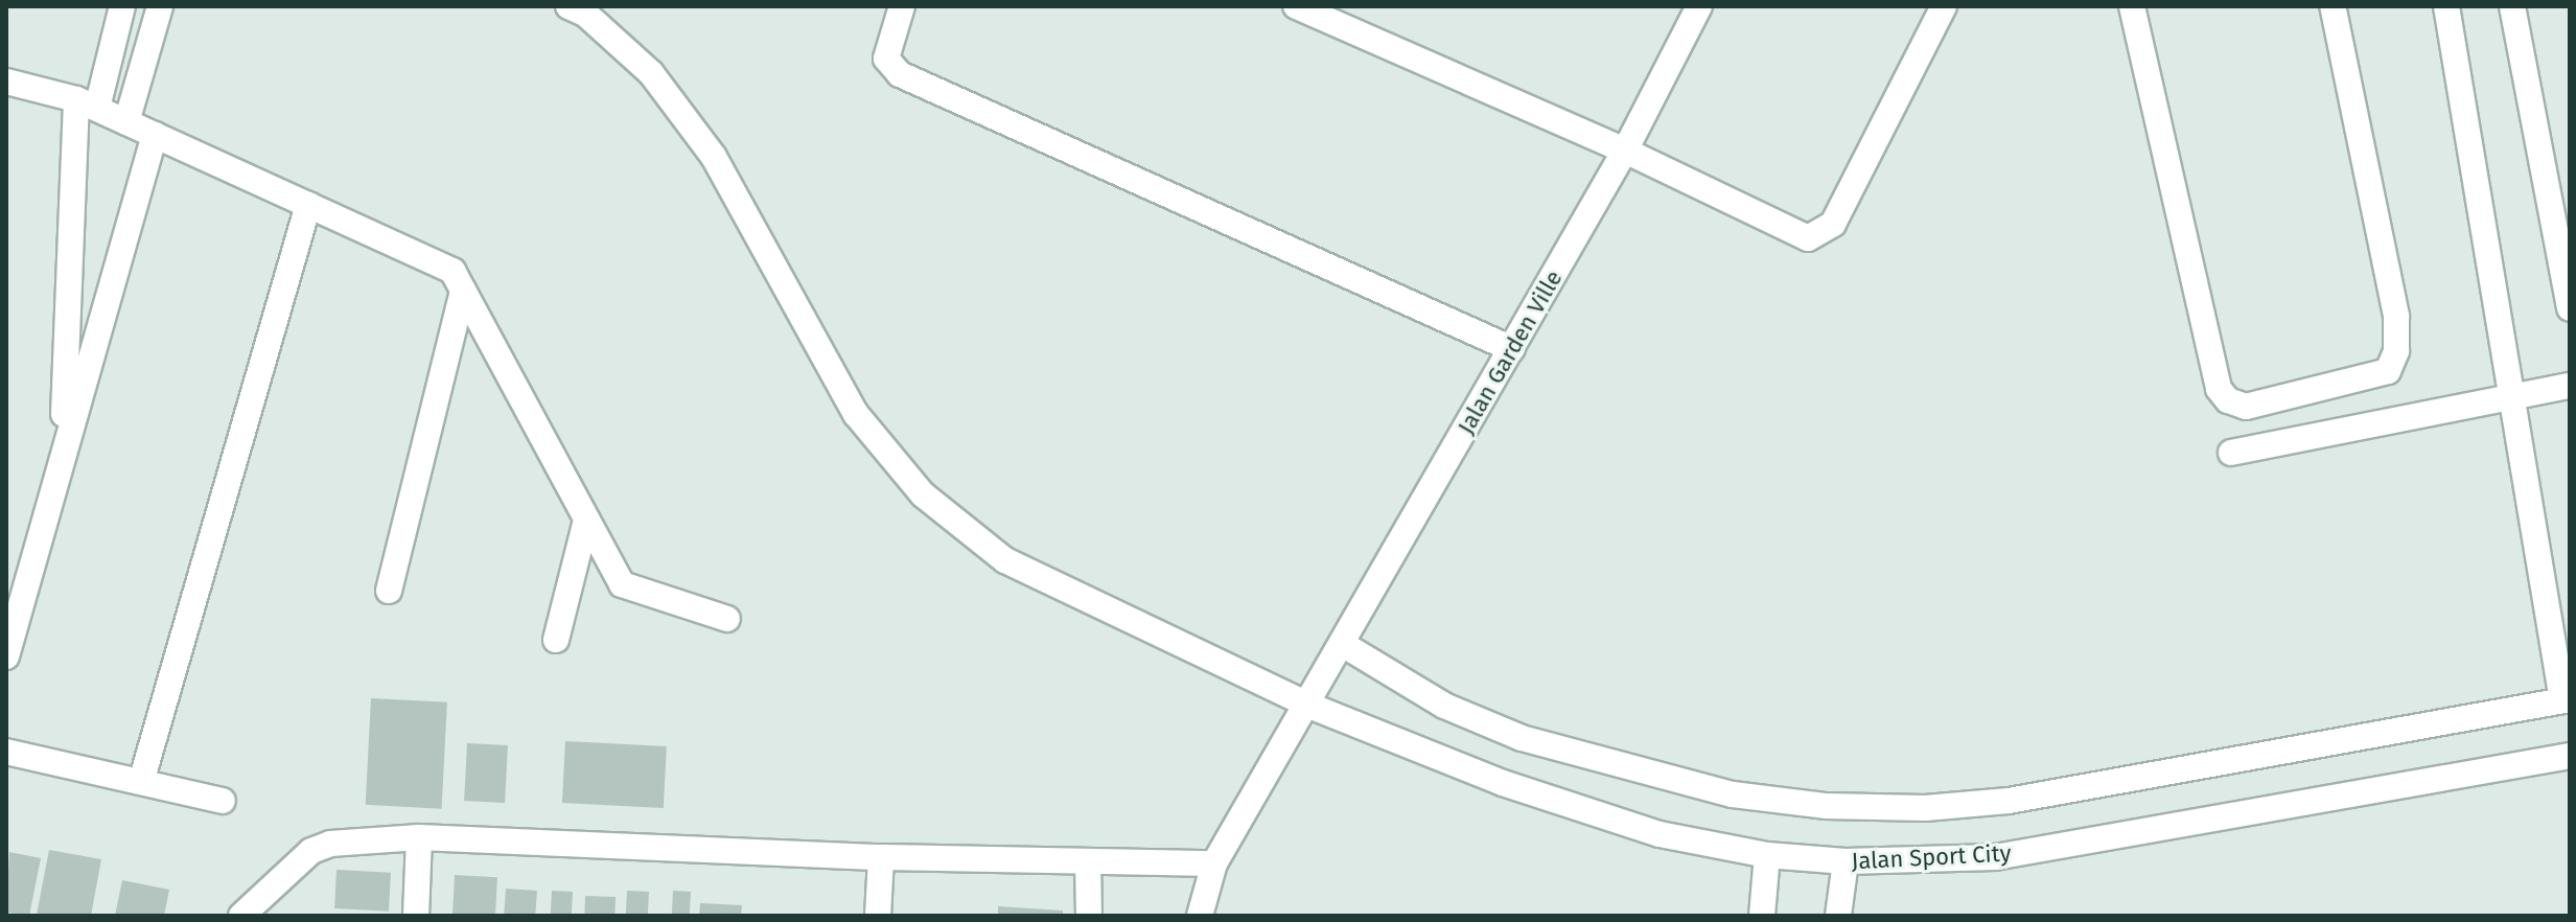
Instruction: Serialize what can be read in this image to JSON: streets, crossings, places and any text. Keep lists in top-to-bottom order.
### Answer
{
  "streets": {
    "street": ["Jalan Garden Ville", "Jalan Sport City"]
  },
  "crossings": [
    ["Jalan Garden Ville", "Jalan Sport City"]
  ]
}
